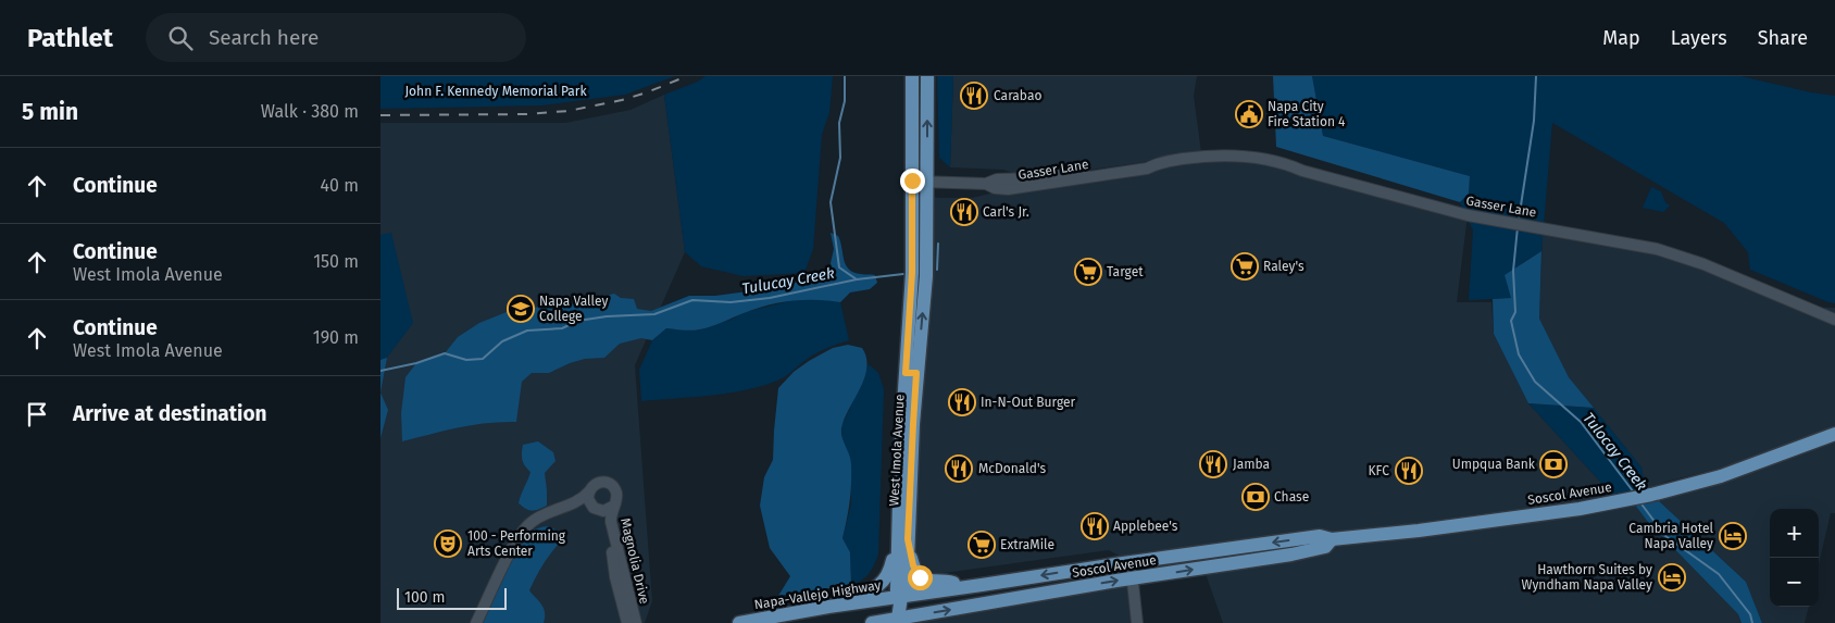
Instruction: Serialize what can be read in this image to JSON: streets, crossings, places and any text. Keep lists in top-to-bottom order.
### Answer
{
  "streets": {
    "main road": ["West Imola Avenue", "Soscol Avenue", "Napa-Vallejo Highway"],
    "street": ["Gasser Lane", "Magnolia Drive"]
  },
  "crossings": [
    ["Gasser Lane", "West Imola Avenue"],
    ["West Imola Avenue", "Soscol Avenue"],
    ["West Imola Avenue", "Napa-Vallejo Highway"],
    ["Soscol Avenue", "Napa-Vallejo Highway"]
  ],
  "water": ["Tulucay Creek", "Tulocay Creek"],
  "parks": ["John F. Kennedy Memorial Park"],
  "places": {
    "restaurant": [
      "Carabao",
      "Carl's Jr.",
      "In-N-Out Burger",
      "Jamba",
      "McDonald's",
      "KFC",
      "Applebee's"
    ],
    "public building": ["Napa City Fire Station 4"],
    "supermarket": ["Raley's", "Target", "ExtraMile"],
    "school or university": ["Napa Valley College"],
    "bank": ["Umpqua Bank", "Chase"],
    "hotel": ["Cambria Hotel Napa Valley", "Hawthorn Suites by Wyndham Napa Valley"],
    "theatre": ["100 - Performing Arts Center"]
  },
  "scale_bar": "100 m",
  "page": {
    "header": "Pathlet",
    "search": "Search here",
    "nav": ["Map", "Layers", "Share"],
    "heading": ["5 min", "Walk · 380 m"],
    "list": [
      ["Continue", "40 m"],
      ["Continue", "West Imola Avenue", "150 m"],
      ["Continue", "West Imola Avenue", "190 m"],
      "Arrive at destination"
    ],
    "map_buttons": ["+", "−"],
    "scale": "100 m"
  }
}
